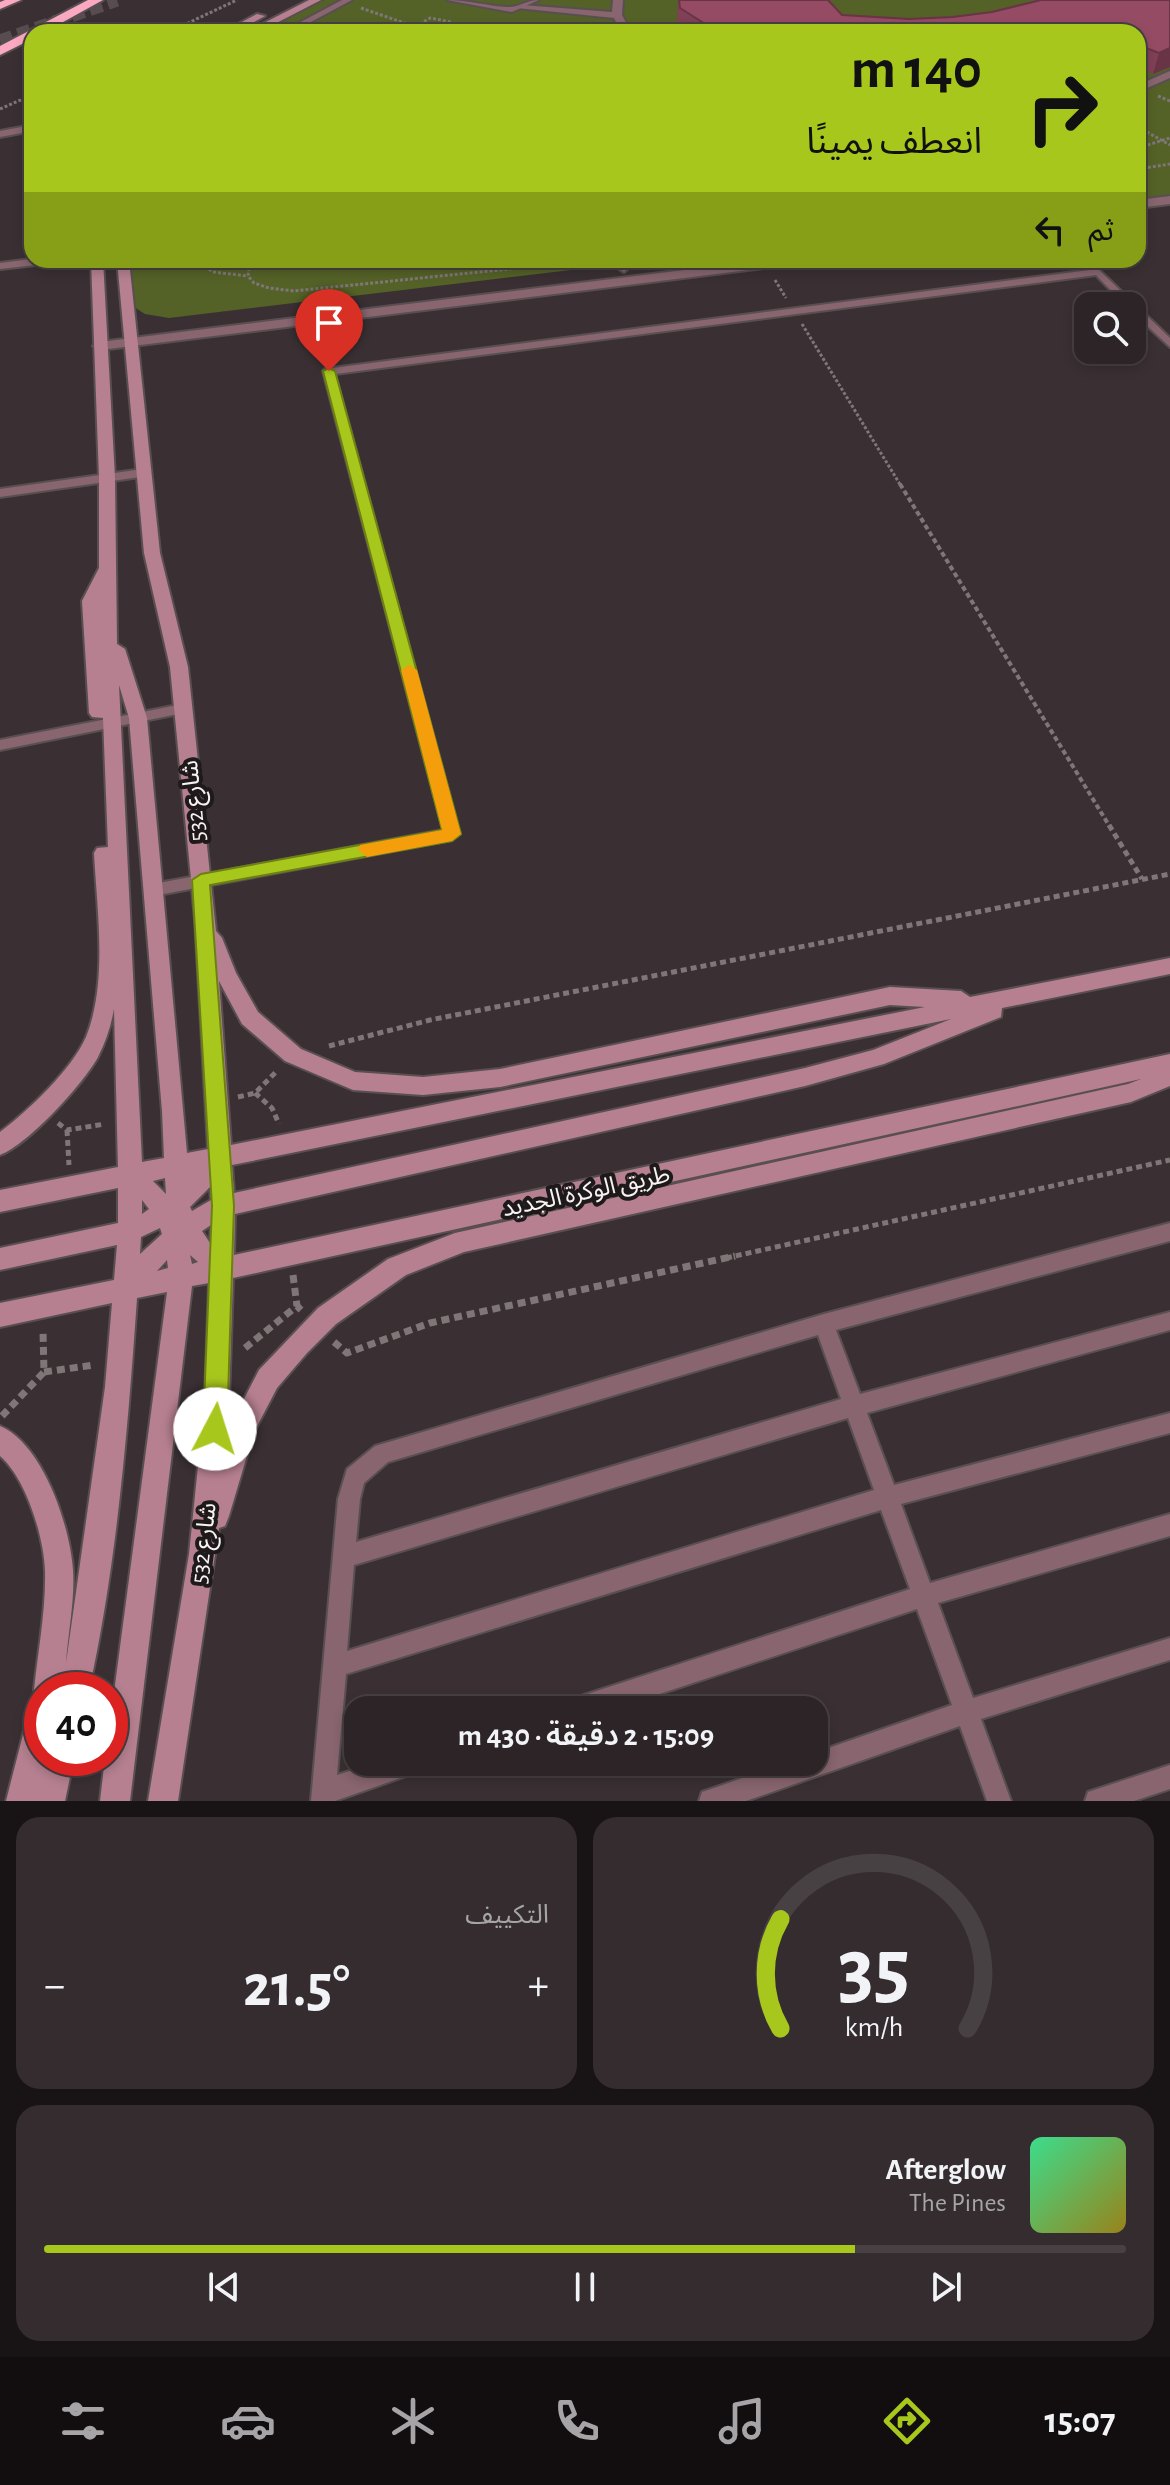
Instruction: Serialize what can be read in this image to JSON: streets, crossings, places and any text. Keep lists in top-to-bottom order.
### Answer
{
  "streets": {
    "street": ["شارع 532", "طريق الوكرة الجديد"]
  },
  "crossings": [
    ["شارع 532", "طريق الوكرة الجديد"]
  ],
  "page": {
    "turn": ["140 m", "انعطف يمينًا"],
    "then": "ثم",
    "limit": "40",
    "trip": "15:09 · 2 دقيقة · 430 m",
    "tile": "التكييف",
    "heat": ["−", "21.5°", "+"],
    "song": ["Afterglow", "The Pines"],
    "tabs": "15:07",
    "gauge": ["35", "km/h"]
  }
}
